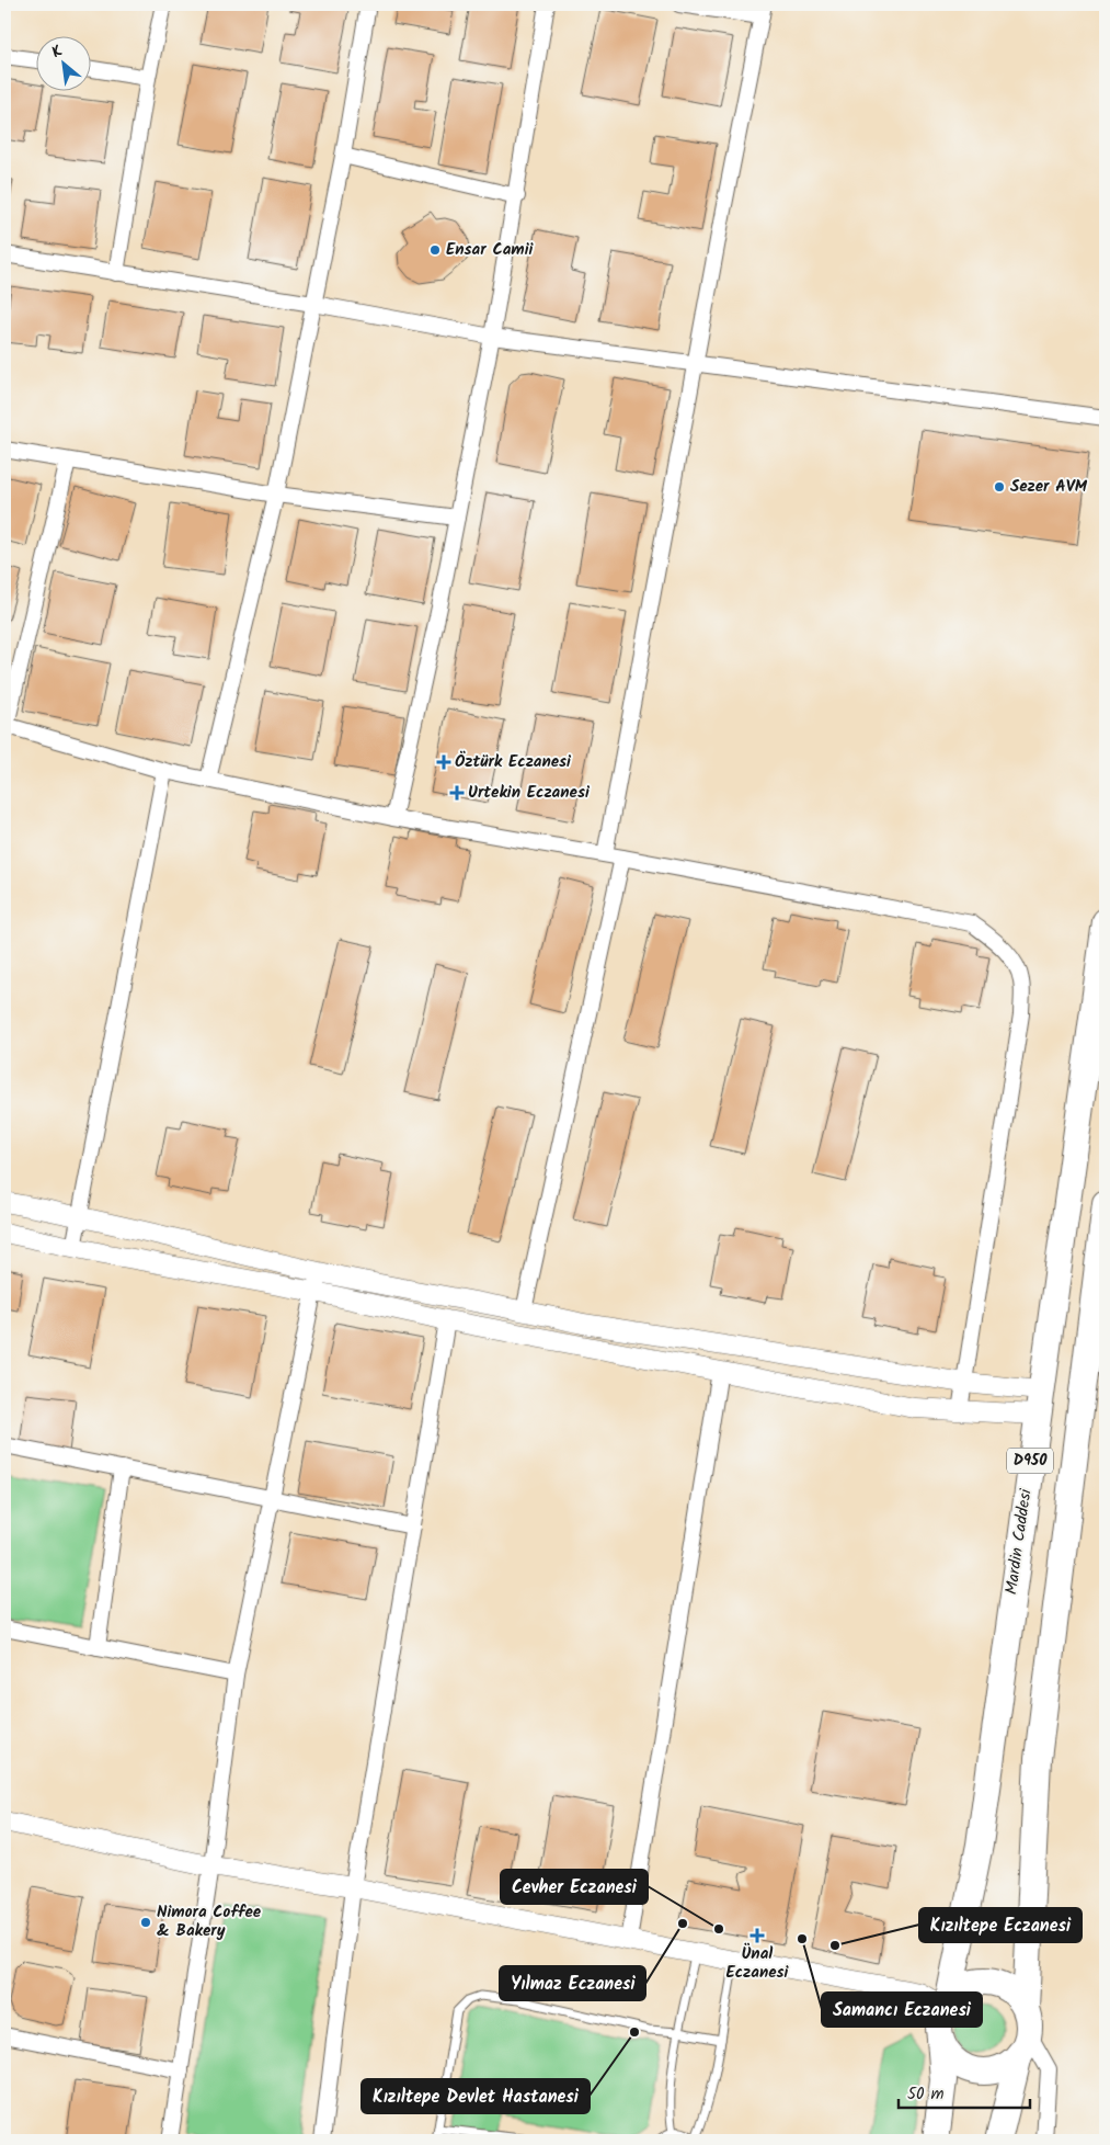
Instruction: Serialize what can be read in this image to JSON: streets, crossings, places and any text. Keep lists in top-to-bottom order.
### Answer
{
  "streets": {
    "highway": ["D950", "Mardin Caddesi"]
  },
  "crossings": [
    ["D950", "Mardin Caddesi"]
  ],
  "places": {
    "other": [
      "Ensar Camii",
      "Sezer AVM",
      "Nimora Coffee & Bakery",
      "Yılmaz Eczanesi",
      "Cevher Eczanesi",
      "Samancı Eczanesi",
      "Kızıltepe Eczanesi",
      "Kızıltepe Devlet Hastanesi"
    ],
    "health": ["Öztürk Eczanesi", "Urtekin Eczanesi", "Ünal Eczanesi"]
  },
  "scale_bar": "50 m",
  "north": "top left"
}
